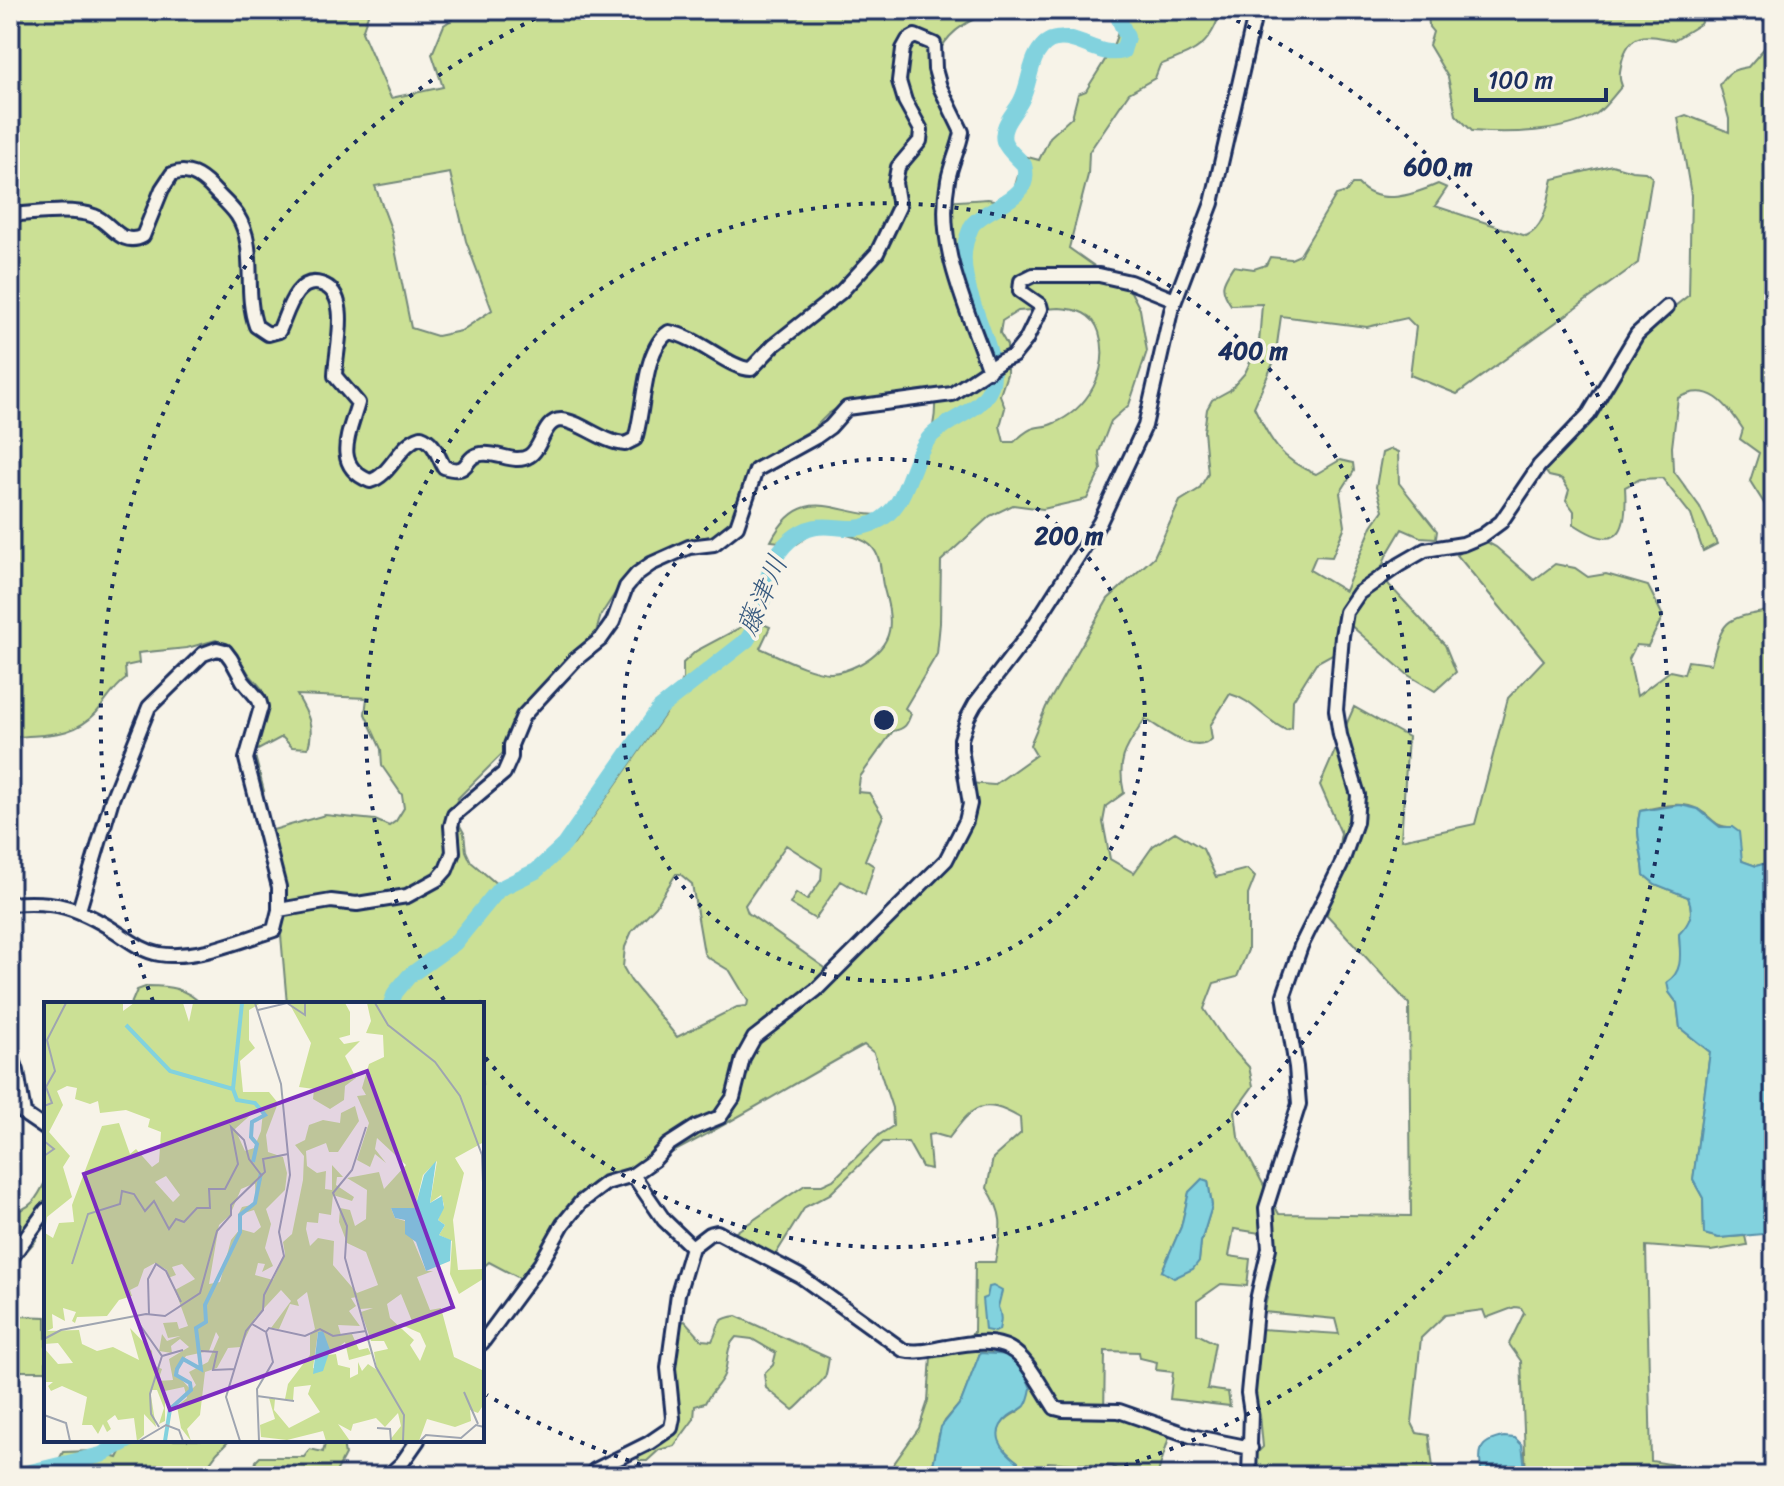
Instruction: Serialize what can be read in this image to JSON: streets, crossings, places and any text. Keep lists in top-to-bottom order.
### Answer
{
  "water": ["藤津川"],
  "scale_bar": "100 m",
  "rings": ["600 m", "400 m", "200 m"]
}
